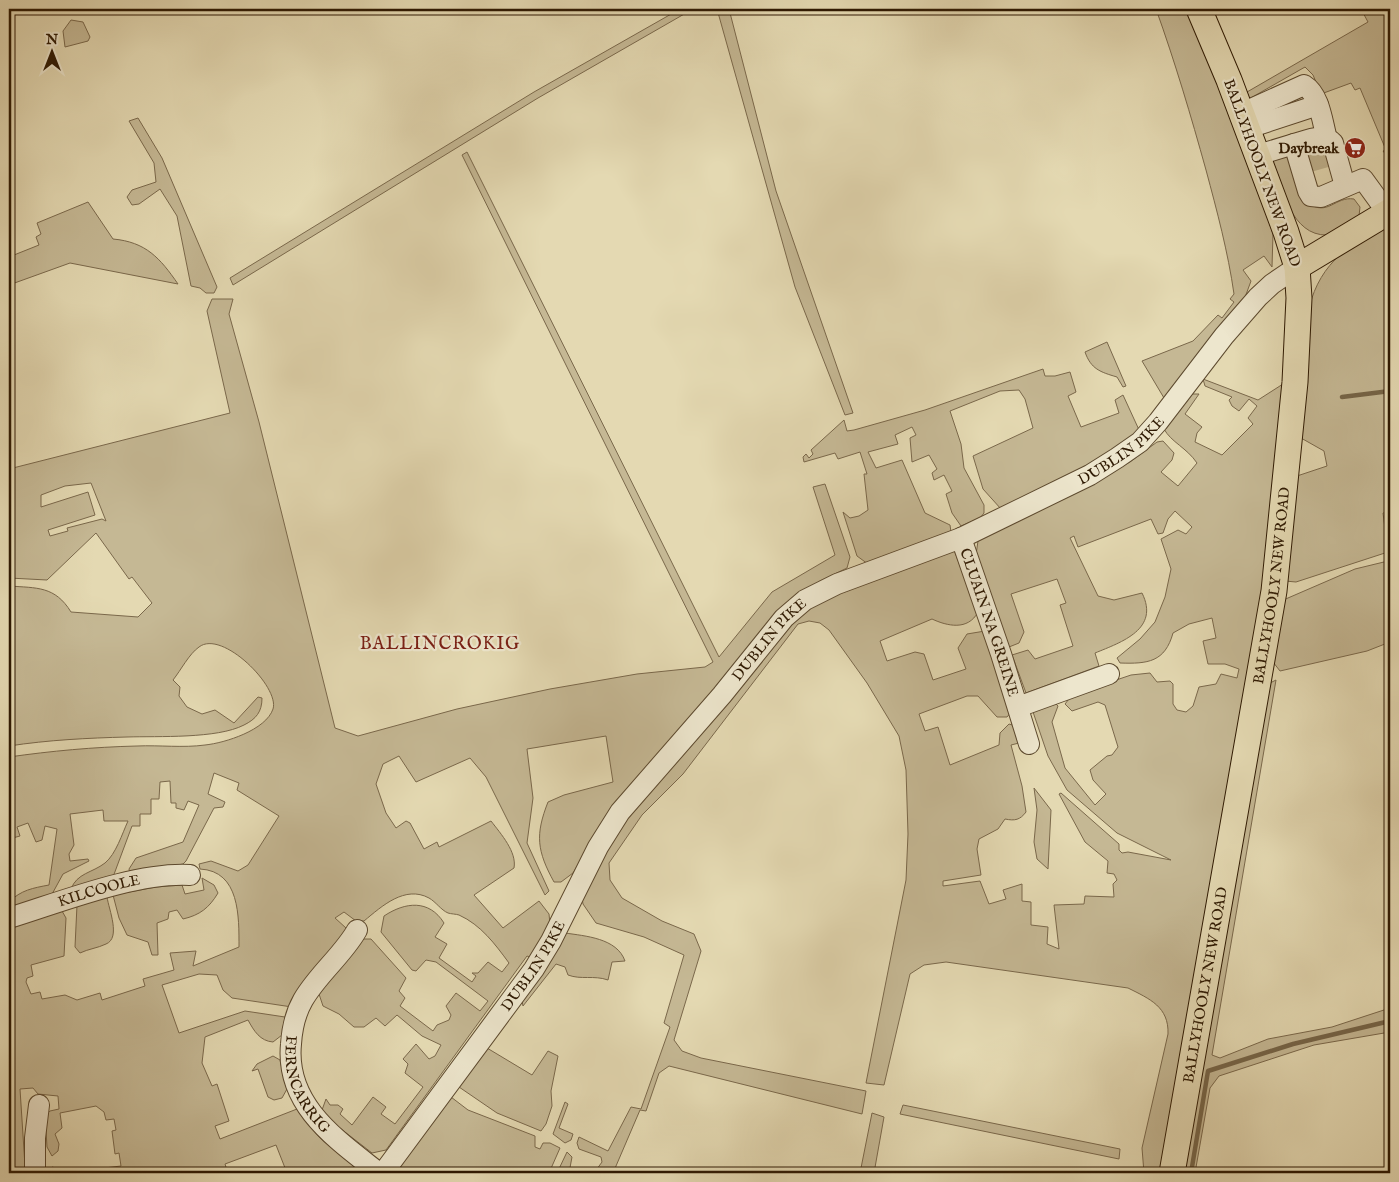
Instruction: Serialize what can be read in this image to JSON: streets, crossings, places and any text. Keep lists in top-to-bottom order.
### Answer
{
  "streets": {
    "main road": ["BALLYHOOLY NEW ROAD"],
    "street": [
      "DUBLIN PIKE",
      "CLUAIN NA GREINE",
      "KILCOOLE",
      "FERNCARRIG"
    ]
  },
  "crossings": [
    ["BALLYHOOLY NEW ROAD", "DUBLIN PIKE"],
    ["DUBLIN PIKE", "CLUAIN NA GREINE"]
  ],
  "districts": ["BALLINCROKIG"],
  "places": {
    "supermarket": ["Daybreak"]
  },
  "north": "top"
}
